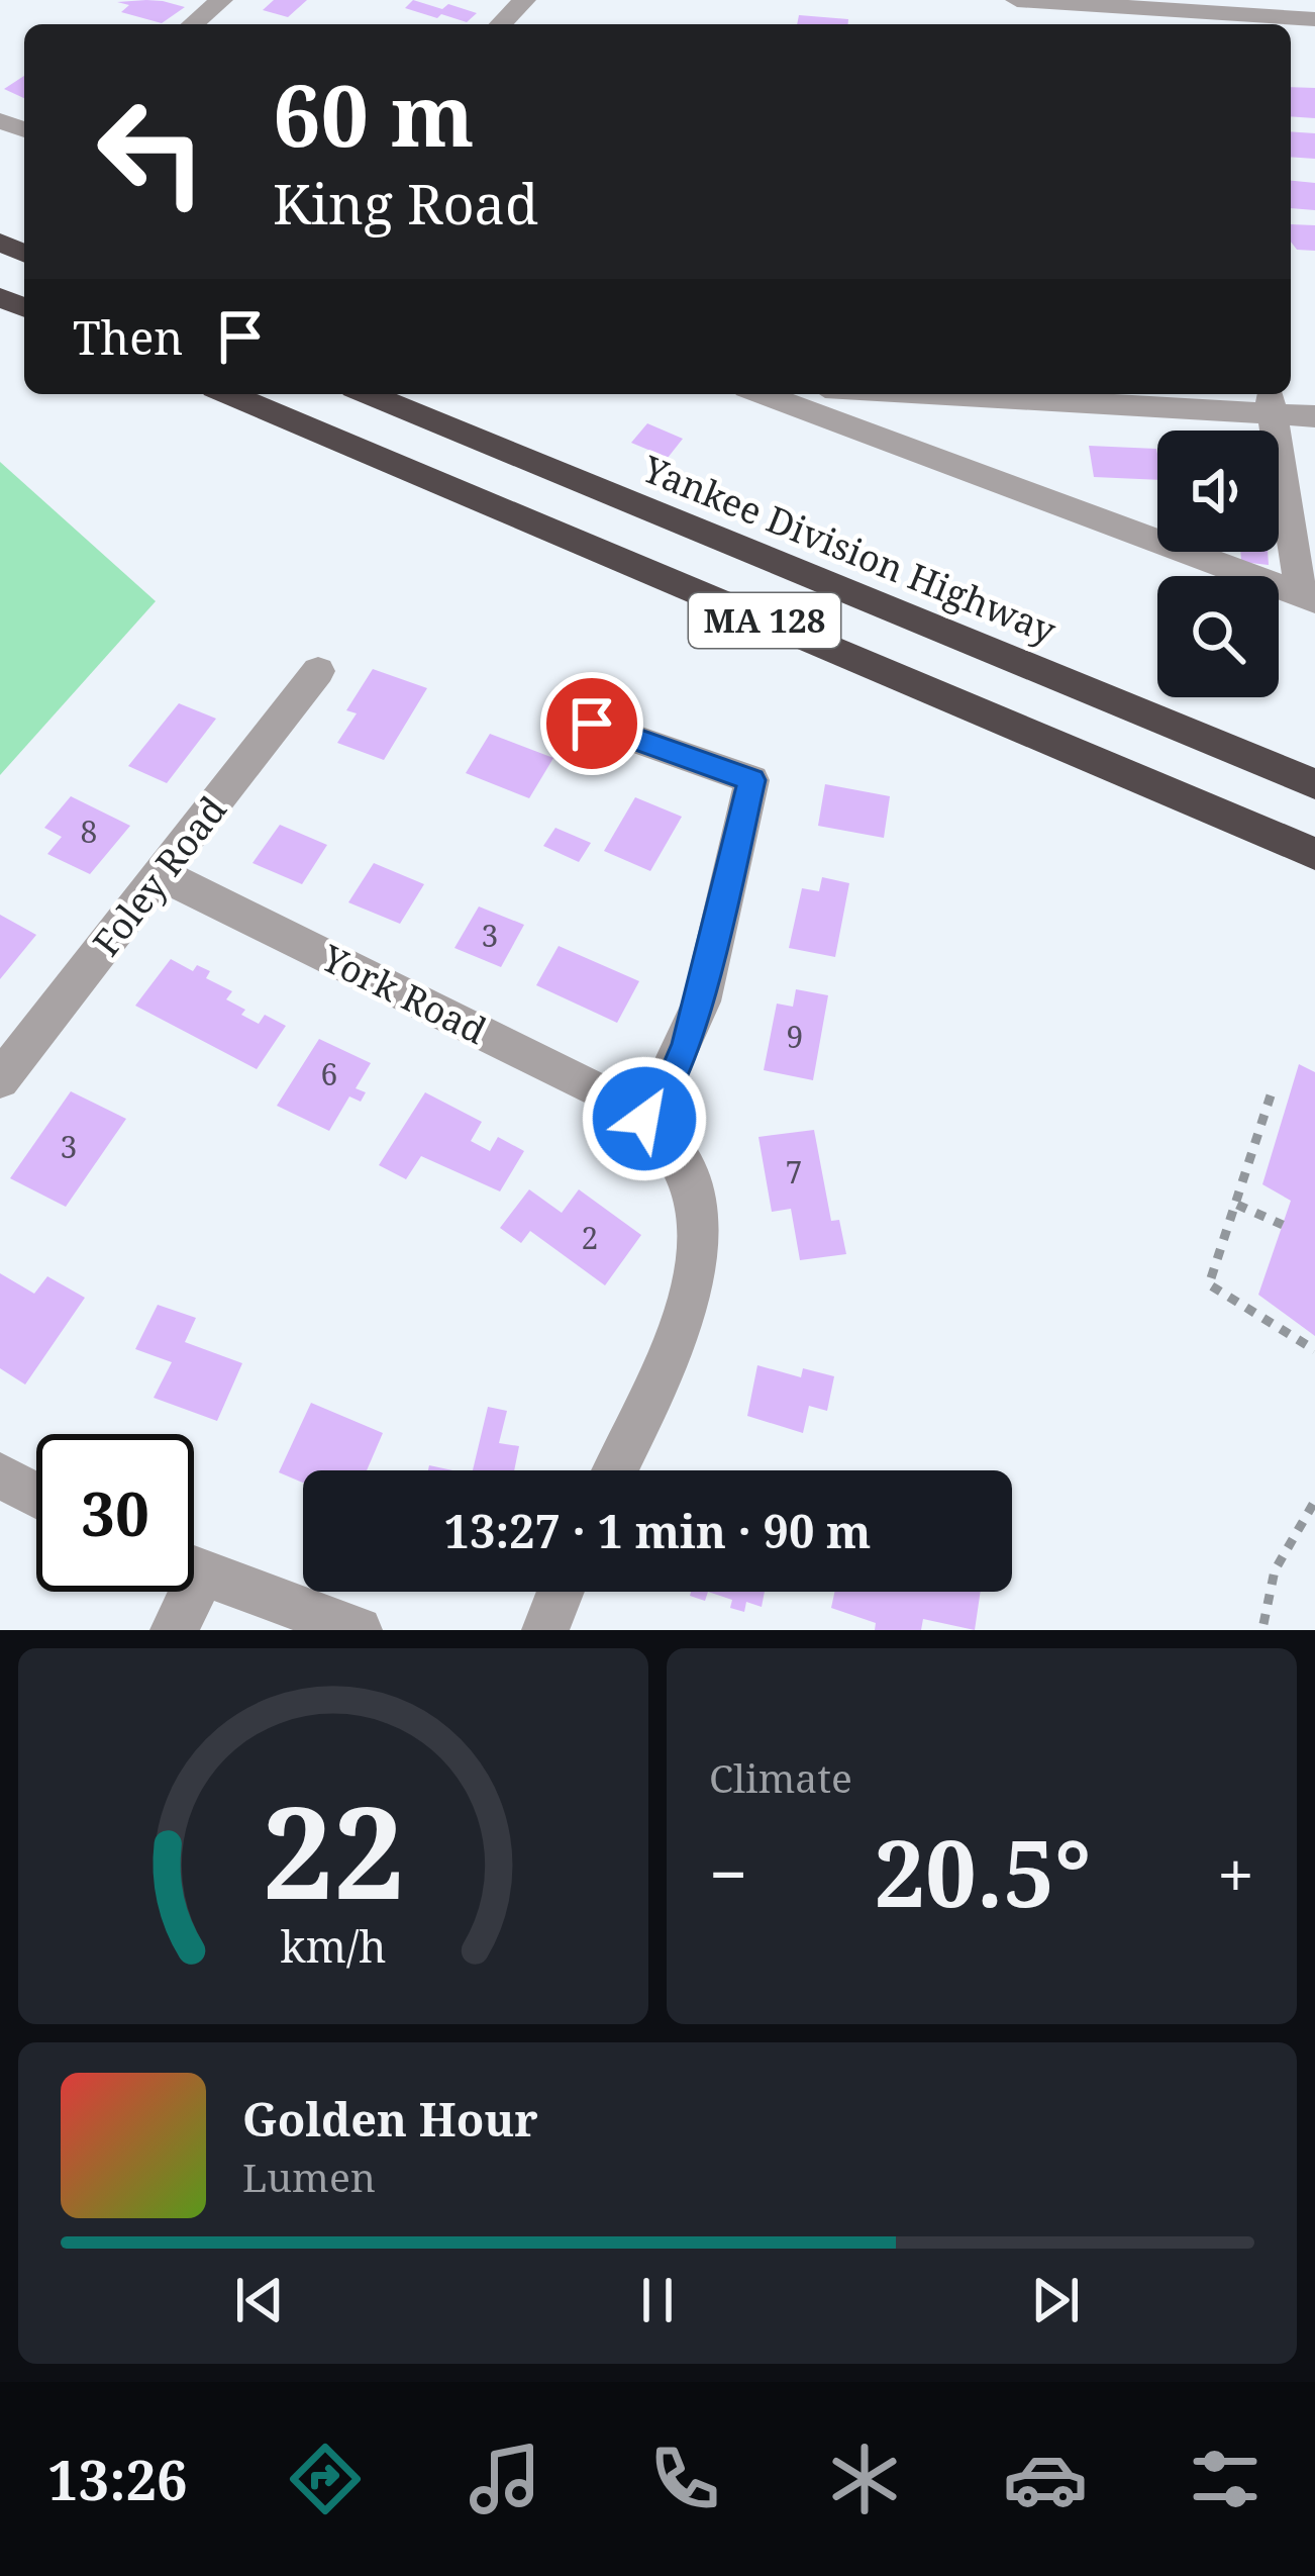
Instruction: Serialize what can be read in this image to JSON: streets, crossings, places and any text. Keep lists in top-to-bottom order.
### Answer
{
  "streets": {
    "highway": ["Yankee Division Highway", "MA 128"],
    "street": ["Foley Road", "York Road"]
  },
  "crossings": [
    ["Foley Road", "York Road"]
  ],
  "house_numbers": [
    "8",
    "3",
    "9",
    "6",
    "3",
    "7",
    "2"
  ],
  "page": {
    "turn": ["60 m", "King Road"],
    "then": "Then",
    "limit": "30",
    "trip": "13:27 · 1 min · 90 m",
    "tile": "Climate",
    "heat": ["−", "20.5°", "+"],
    "song": ["Golden Hour", "Lumen"],
    "tabs": "13:26",
    "gauge": ["22", "km/h"]
  }
}
